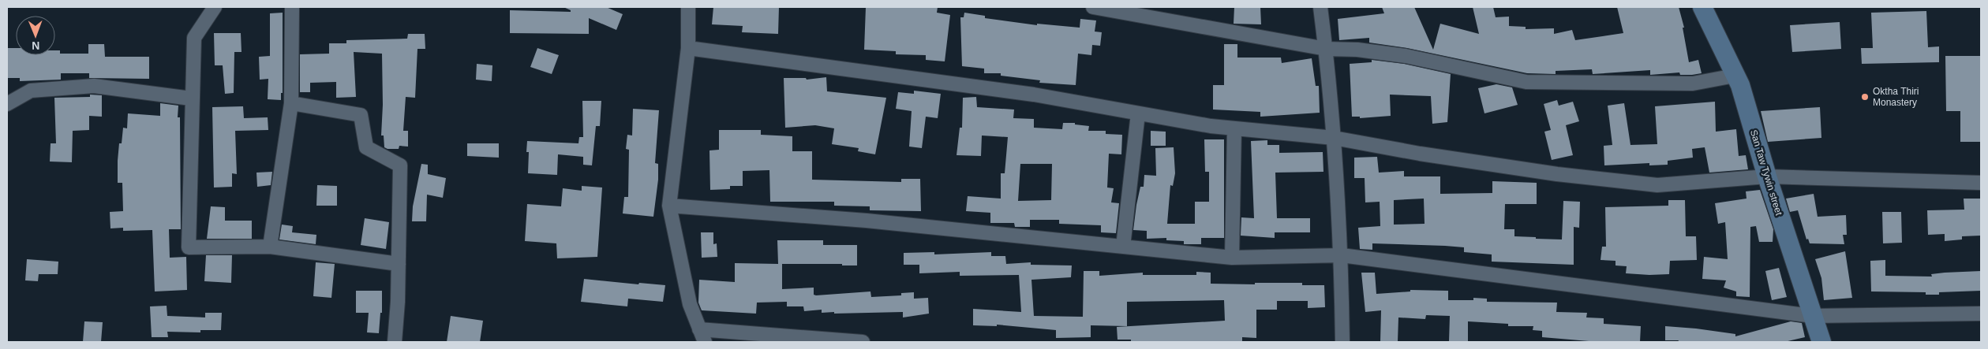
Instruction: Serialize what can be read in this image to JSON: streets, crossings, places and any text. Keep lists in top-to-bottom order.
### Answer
{
  "streets": {
    "street": ["San Taw Tywin street"]
  },
  "places": ["Oktha Thiri Monastery"],
  "north": "bottom"
}
